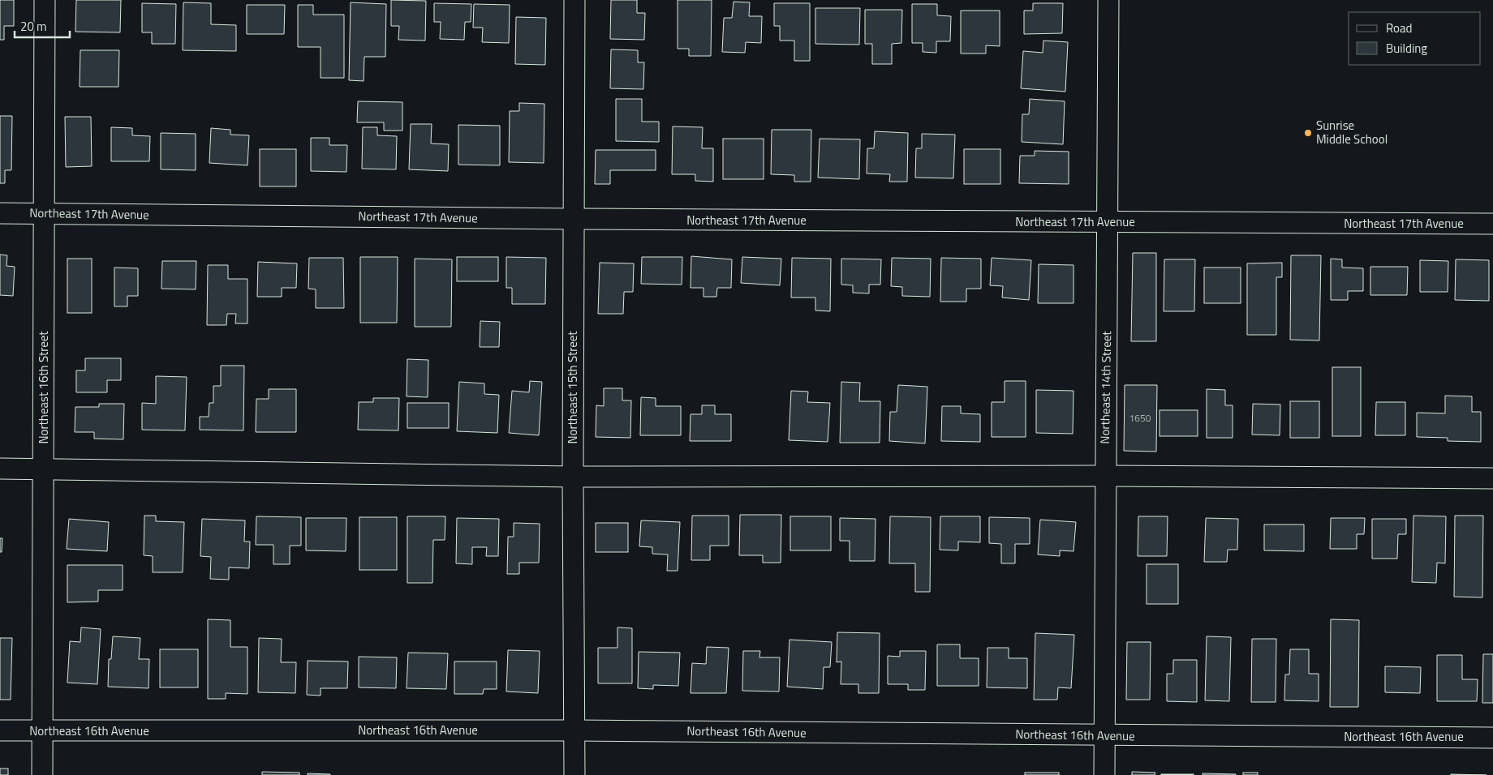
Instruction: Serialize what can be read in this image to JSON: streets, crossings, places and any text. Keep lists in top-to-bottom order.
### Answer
{
  "streets": {
    "street": [
      "Northeast 17th Avenue",
      "Northeast 16th Street",
      "Northeast 15th Street",
      "Northeast 14th Street",
      "Northeast 16th Avenue"
    ]
  },
  "crossings": [
    ["Northeast 17th Avenue", "Northeast 16th Street"],
    ["Northeast 17th Avenue", "Northeast 15th Street"],
    ["Northeast 17th Avenue", "Northeast 14th Street"],
    ["Northeast 16th Street", "Northeast 16th Avenue"],
    ["Northeast 15th Street", "Northeast 16th Avenue"],
    ["Northeast 14th Street", "Northeast 16th Avenue"]
  ],
  "places": ["Sunrise Middle School"],
  "house_numbers": ["1650"],
  "legend": ["Road", "Building"],
  "scale_bar": "20 m"
}
